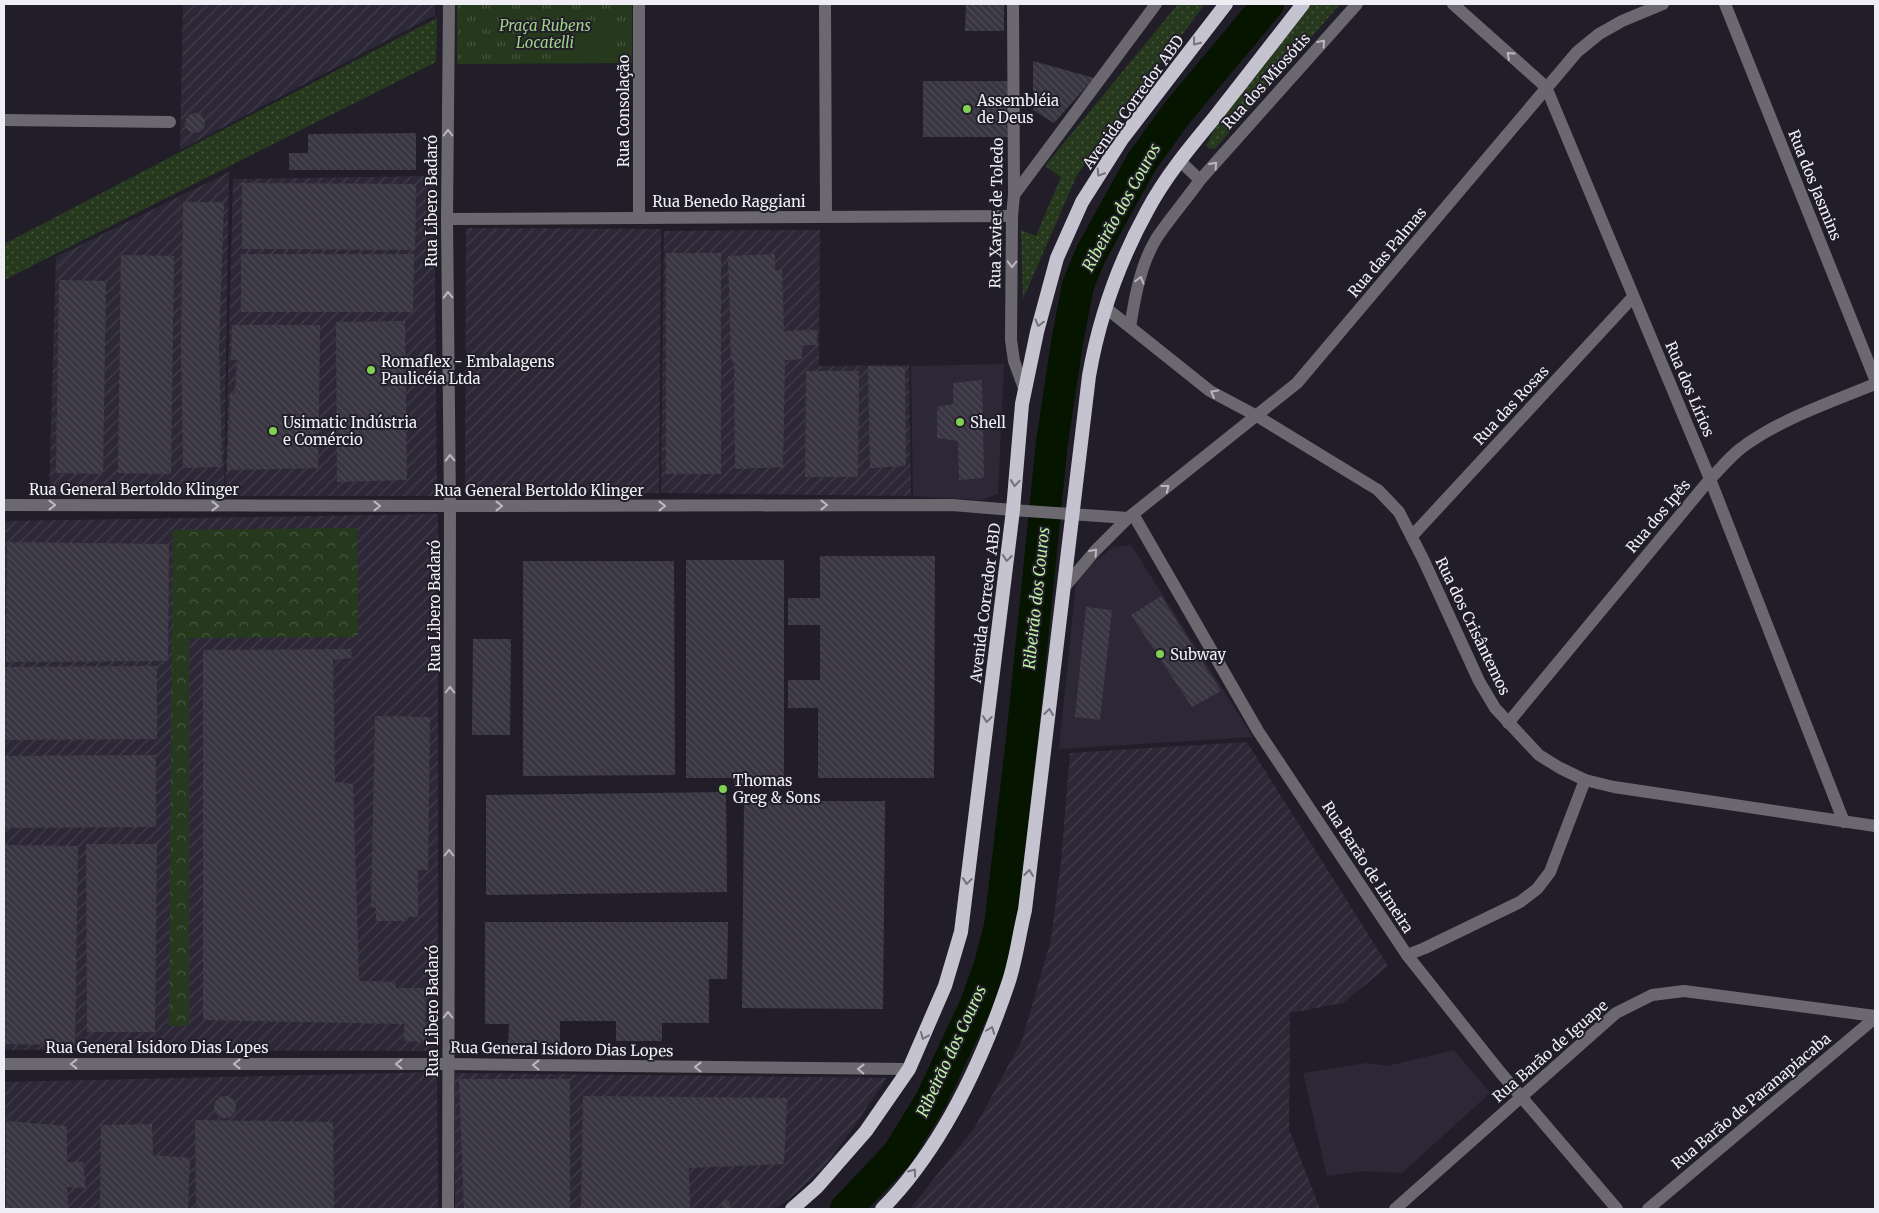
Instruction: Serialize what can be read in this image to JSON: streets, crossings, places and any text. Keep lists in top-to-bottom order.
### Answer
{
  "streets": {
    "highway": ["Avenida Corredor ABD"],
    "street": [
      "Rua dos Miosótis",
      "Rua Consolação",
      "Rua dos Jasmins",
      "Rua Libero Badaró",
      "Rua Benedo Raggiani",
      "Rua Xavier de Toledo",
      "Rua das Palmas",
      "Rua dos Lírios",
      "Rua das Rosas",
      "Rua General Bertoldo Klinger",
      "Rua dos Ipês",
      "Rua dos Crisântemos",
      "Rua Barão de Limeira",
      "Rua General Isidoro Dias Lopes",
      "Rua Barão de Iguape",
      "Rua Barão de Paranapiacaba"
    ]
  },
  "crossings": [
    ["Rua dos Miosótis", "Rua dos Crisântemos"],
    ["Avenida Corredor ABD", "Rua Xavier de Toledo"],
    ["Avenida Corredor ABD", "Rua General Bertoldo Klinger"],
    ["Avenida Corredor ABD", "Rua General Isidoro Dias Lopes"],
    ["Rua Consolação", "Rua Benedo Raggiani"],
    ["Rua Libero Badaró", "Rua Benedo Raggiani"],
    ["Rua Libero Badaró", "Rua General Bertoldo Klinger"],
    ["Rua Libero Badaró", "Rua General Isidoro Dias Lopes"],
    ["Rua Benedo Raggiani", "Rua Xavier de Toledo"],
    ["Rua das Palmas", "Rua dos Lírios"],
    ["Rua das Palmas", "Rua dos Crisântemos"],
    ["Rua das Palmas", "Rua Barão de Limeira"],
    ["Rua dos Lírios", "Rua das Rosas"],
    ["Rua dos Lírios", "Rua dos Ipês"],
    ["Rua dos Lírios", "Rua dos Crisântemos"],
    ["Rua das Rosas", "Rua dos Crisântemos"],
    ["Rua dos Ipês", "Rua dos Crisântemos"],
    ["Rua Barão de Limeira", "Rua Barão de Iguape"],
    ["Rua Barão de Iguape", "Rua Barão de Paranapiacaba"]
  ],
  "one_way": [
    "Rua dos Miosótis",
    "Rua Libero Badaró",
    "Rua Xavier de Toledo",
    "Rua General Bertoldo Klinger",
    "Rua General Isidoro Dias Lopes"
  ],
  "water": ["Ribeirão dos Couros"],
  "parks": ["Praça Rubens Locatelli"],
  "places": [
    "Assembléia de Deus",
    "Romaflex - Embalagens Paulicéia Ltda",
    "Shell",
    "Usimatic Indústria e Comércio",
    "Subway",
    "Thomas Greg & Sons"
  ]
}
